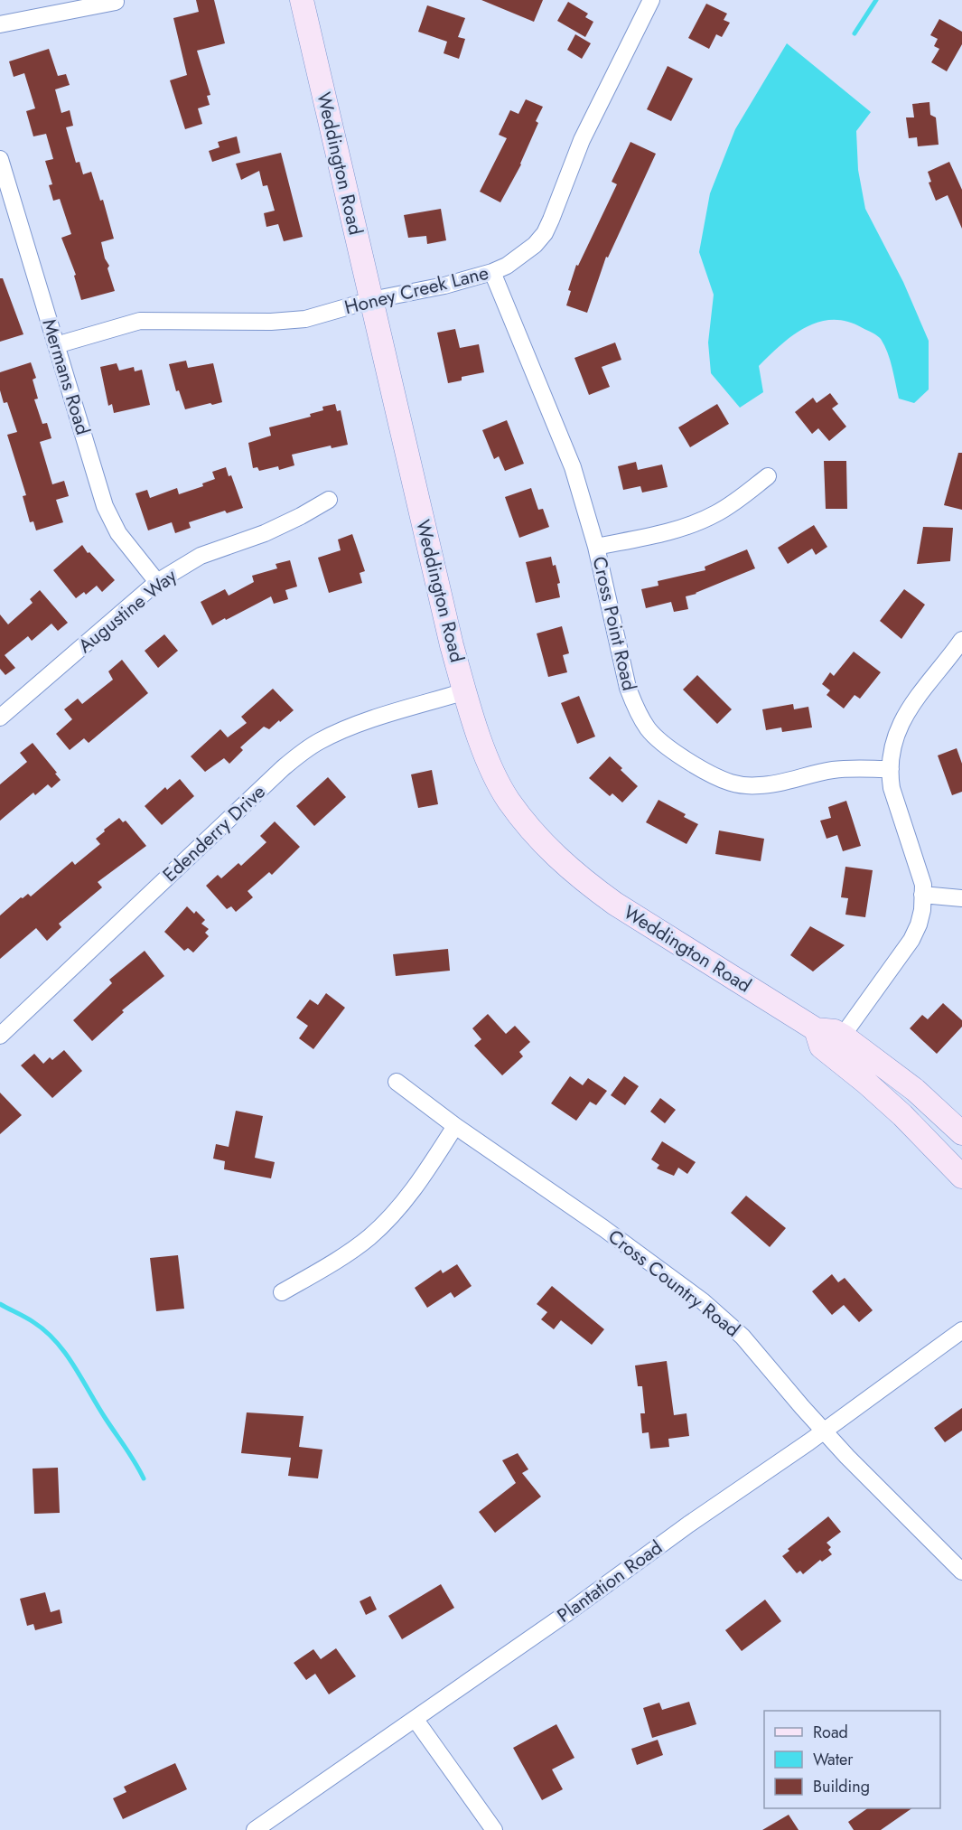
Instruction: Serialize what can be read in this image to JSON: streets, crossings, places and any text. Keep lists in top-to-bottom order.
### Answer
{
  "streets": {
    "main road": ["Weddington Road"],
    "street": [
      "Honey Creek Lane",
      "Mermans Road",
      "Augustine Way",
      "Cross Point Road",
      "Edenderry Drive",
      "Cross Country Road",
      "Plantation Road"
    ]
  },
  "crossings": [
    ["Weddington Road", "Honey Creek Lane"],
    ["Weddington Road", "Edenderry Drive"],
    ["Honey Creek Lane", "Mermans Road"],
    ["Honey Creek Lane", "Cross Point Road"],
    ["Mermans Road", "Augustine Way"],
    ["Cross Country Road", "Plantation Road"]
  ],
  "legend": ["Road", "Water", "Building"]
}
